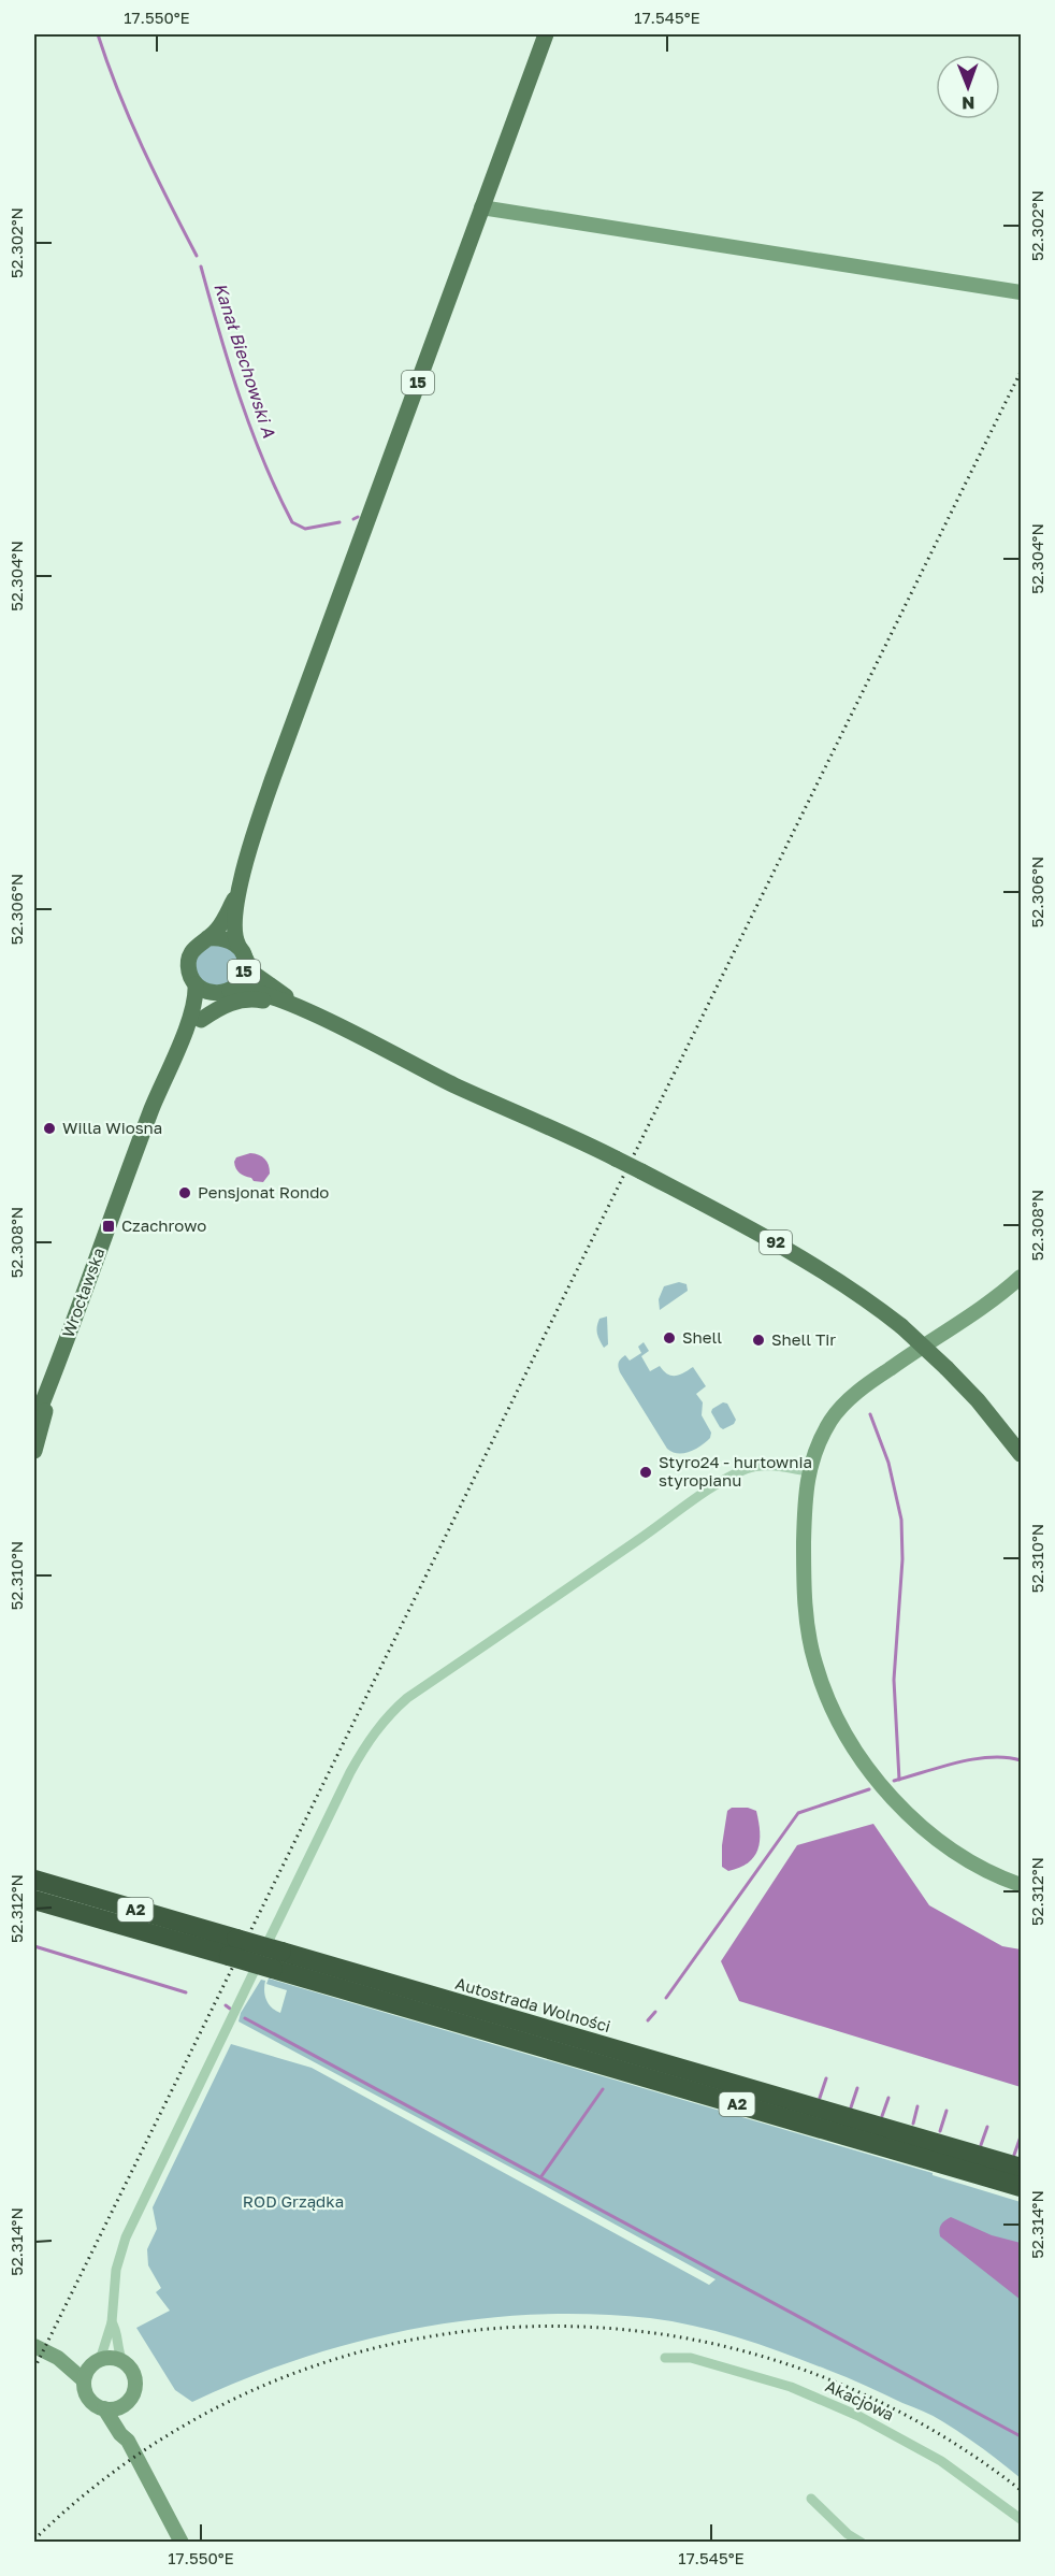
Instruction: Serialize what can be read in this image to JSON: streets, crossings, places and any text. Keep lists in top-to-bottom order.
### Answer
{
  "streets": {
    "highway": ["A2", "Autostrada Wolności"],
    "main road": ["15", "92", "Wrocławska"],
    "street": ["Akacjowa"]
  },
  "crossings": [
    ["15", "92"],
    ["15", "Wrocławska"],
    ["92", "Wrocławska"]
  ],
  "water": ["Kanał Biechowski A"],
  "parks": ["ROD Grządka"],
  "places": {
    "other": [
      "Willa Wiosna",
      "Pensjonat Rondo",
      "Shell",
      "Shell Tir",
      "Styro24 - hurtownia styropianu"
    ],
    "transit": ["Czachrowo"]
  },
  "north": "bottom",
  "coordinates": [
    "17.550°E",
    "17.545°E",
    "52.302°N",
    "52.304°N",
    "52.306°N",
    "52.308°N",
    "52.310°N",
    "52.312°N",
    "52.314°N"
  ]
}
